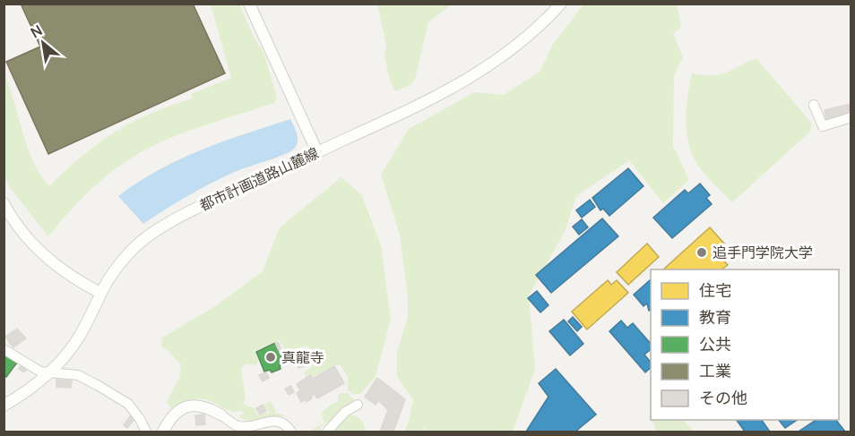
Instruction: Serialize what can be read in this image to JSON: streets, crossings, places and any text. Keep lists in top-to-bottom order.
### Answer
{
  "streets": {
    "street": ["都市計画道路山麓線"]
  },
  "places": ["追手門学院大学", "真龍寺"],
  "legend": [
    "住宅",
    "教育",
    "公共",
    "工業",
    "その他"
  ],
  "north": "top left"
}
